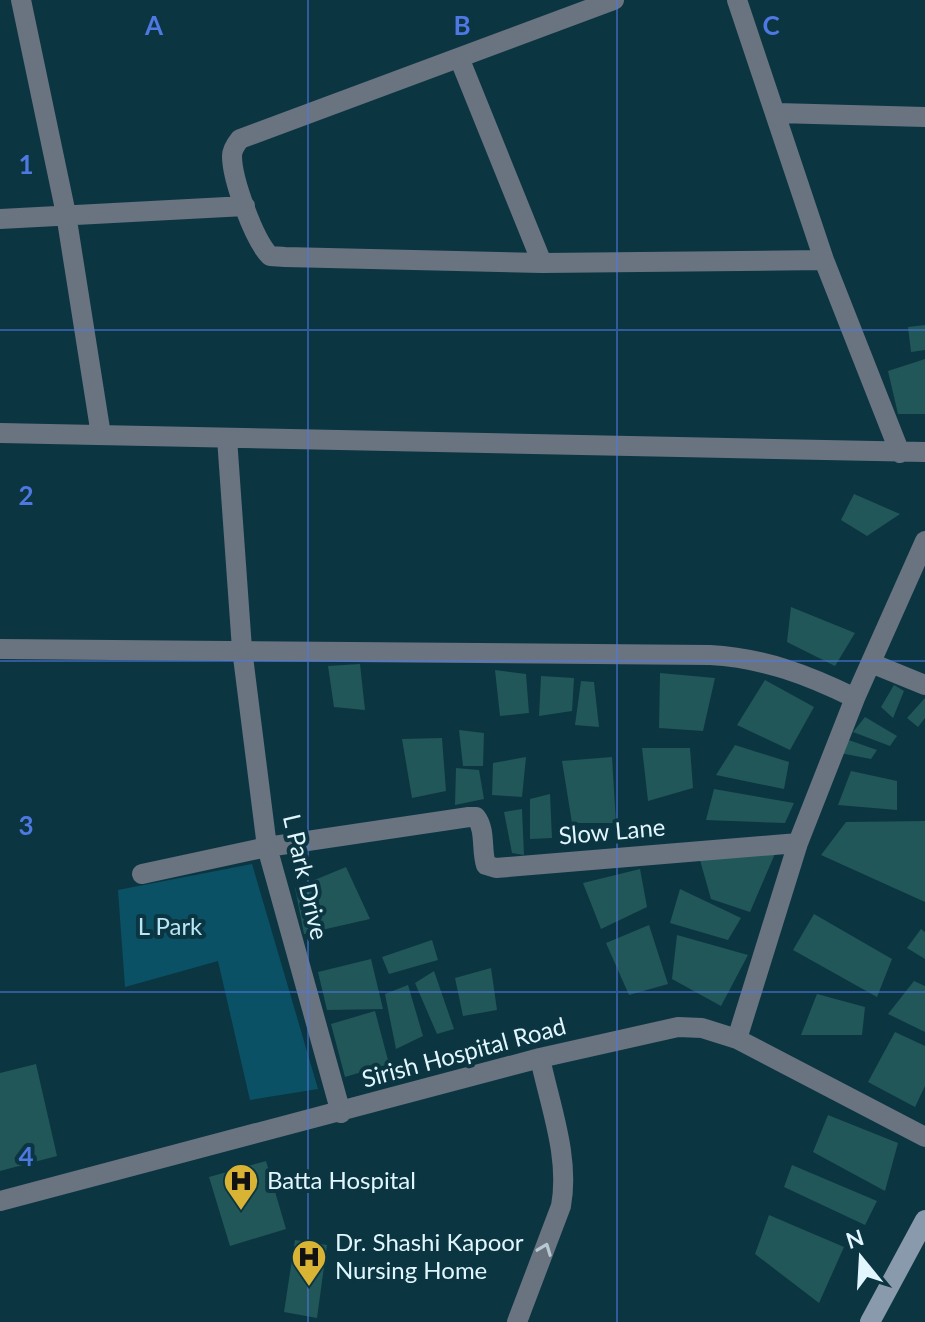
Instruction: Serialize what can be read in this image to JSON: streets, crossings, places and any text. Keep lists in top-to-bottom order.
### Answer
{
  "streets": {
    "street": ["Slow Lane", "L Park Drive", "Sirish Hospital Road"]
  },
  "crossings": [
    ["Slow Lane", "L Park Drive"],
    ["L Park Drive", "Sirish Hospital Road"]
  ],
  "parks": ["L Park"],
  "places": {
    "hospital": ["Batta Hospital", "Dr. Shashi Kapoor Nursing Home"]
  },
  "north": "top",
  "grid": {
    "columns": ["A", "B", "C"],
    "rows": [
      "1",
      "2",
      "3",
      "4"
    ]
  }
}
